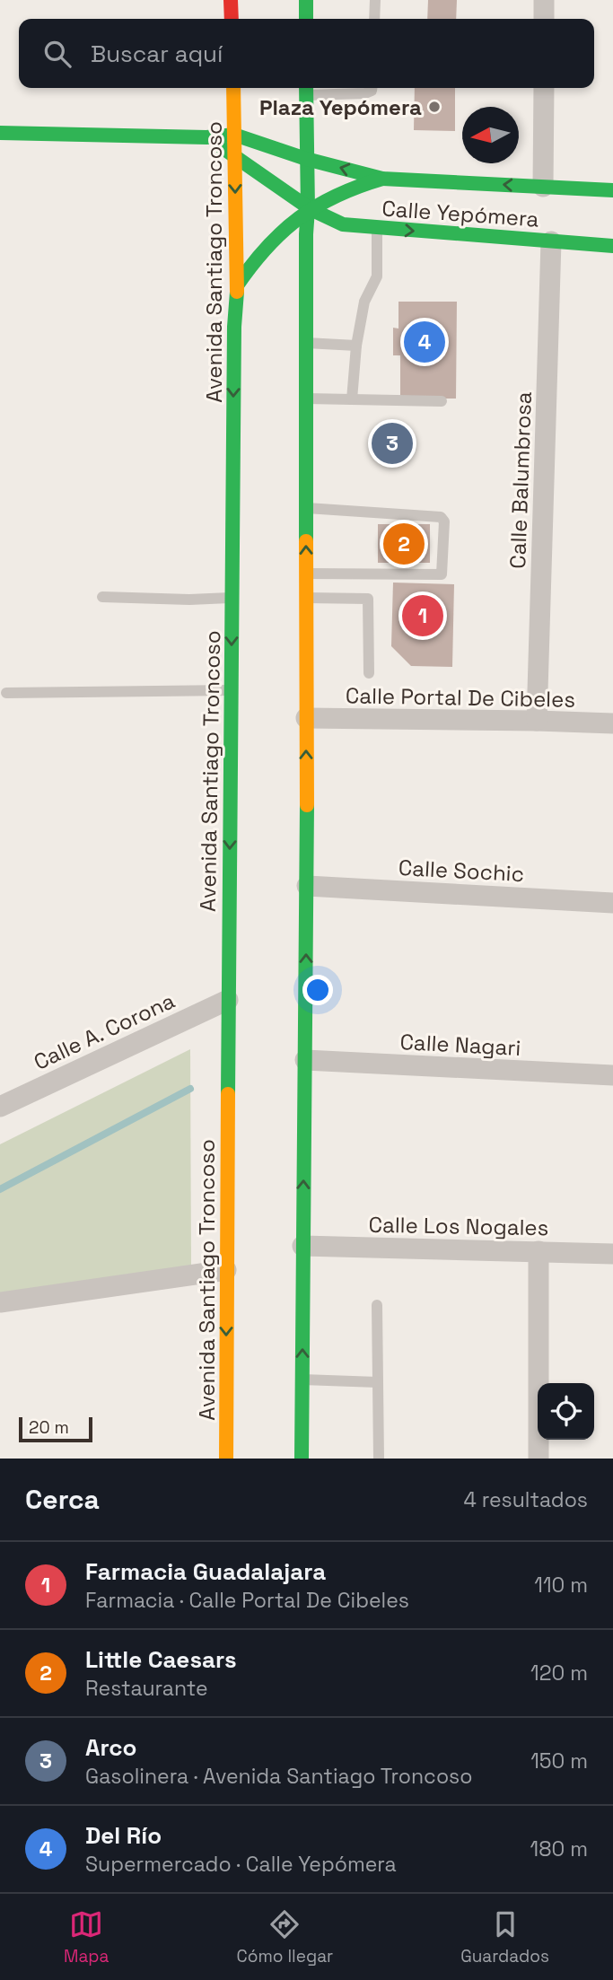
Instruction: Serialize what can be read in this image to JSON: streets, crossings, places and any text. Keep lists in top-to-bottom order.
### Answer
{
  "streets": {
    "main road": ["Calle Yepómera", "Avenida Santiago Troncoso"],
    "street": [
      "Calle Balumbrosa",
      "Calle Portal De Cibeles",
      "Calle Sochic",
      "Calle A. Corona",
      "Calle Nagari",
      "Calle Los Nogales"
    ]
  },
  "crossings": [
    ["Calle Yepómera", "Avenida Santiago Troncoso"],
    ["Calle Yepómera", "Calle Balumbrosa"],
    ["Avenida Santiago Troncoso", "Calle A. Corona"],
    ["Calle Balumbrosa", "Calle Portal De Cibeles"]
  ],
  "places": ["Plaza Yepómera"],
  "scale_bar": "20 m",
  "north": "left",
  "page": {
    "search": "Buscar aquí",
    "pins": [
      "4",
      "3",
      "2",
      "1"
    ],
    "scale": "20 m",
    "heading": ["Cerca", "4 resultados"],
    "list": [
      {
        "mark": "1",
        "name": "Farmacia Guadalajara",
        "note": "Farmacia · Calle Portal De Cibeles",
        "value": "110 m"
      },
      {
        "mark": "2",
        "name": "Little Caesars",
        "note": "Restaurante",
        "value": "120 m"
      },
      {
        "mark": "3",
        "name": "Arco",
        "note": "Gasolinera · Avenida Santiago Troncoso",
        "value": "150 m"
      },
      {
        "mark": "4",
        "name": "Del Río",
        "note": "Supermercado · Calle Yepómera",
        "value": "180 m"
      }
    ],
    "nav": ["Mapa", "Cómo llegar", "Guardados"]
  }
}
